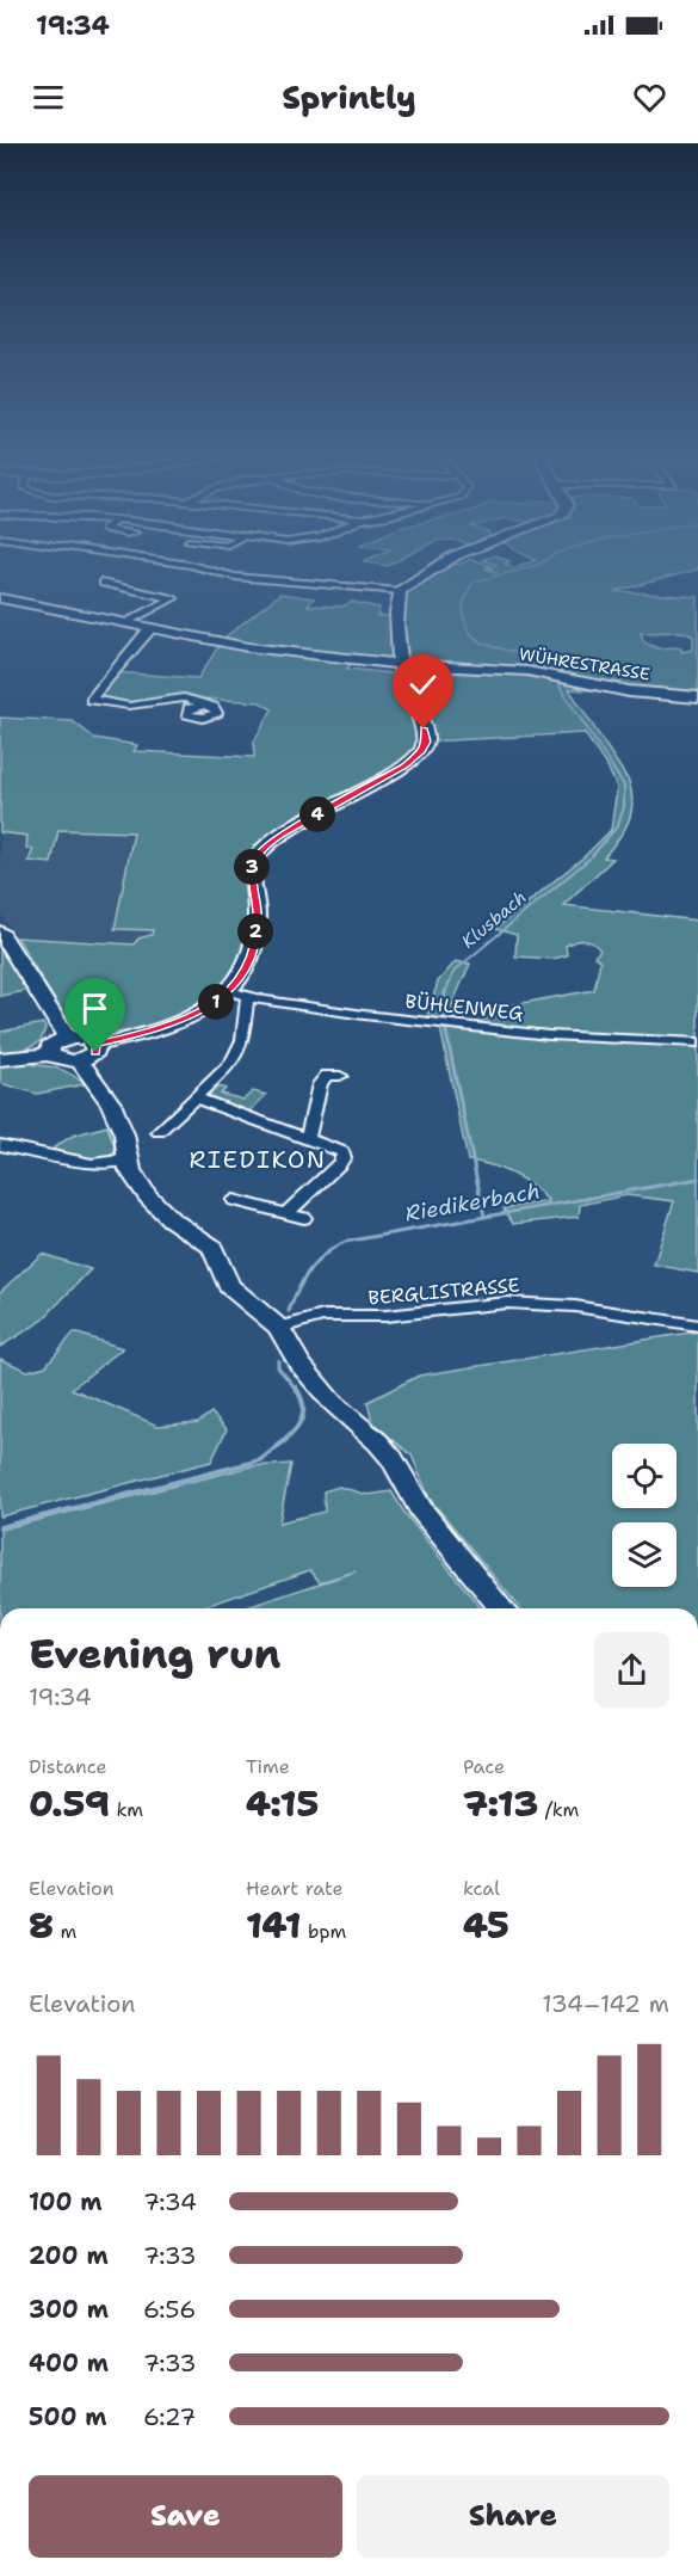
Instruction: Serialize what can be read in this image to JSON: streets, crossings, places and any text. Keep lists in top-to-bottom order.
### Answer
{
  "streets": {
    "street": ["WÜHRESTRASSE", "BÜHLENWEG", "BERGLISTRASSE"]
  },
  "districts": ["RIEDIKON"],
  "water": ["Klusbach", "Riedikerbach"],
  "page": {
    "status": "19:34",
    "header": "Sprintly",
    "pins": [
      "4",
      "3",
      "2",
      "1"
    ],
    "heading": ["Evening run", "19:34"],
    "stats": [
      ["Distance", "0.59 km"],
      ["Time", "4:15"],
      ["Pace", "7:13 /km"],
      ["Elevation", "8 m"],
      ["Heart rate", "141 bpm"],
      ["kcal", "45"]
    ],
    "chart": ["Elevation", "134–142 m"],
    "list": [
      {
        "name": "100 m",
        "note": "7:34"
      },
      {
        "name": "200 m",
        "note": "7:33"
      },
      {
        "name": "300 m",
        "note": "6:56"
      },
      {
        "name": "400 m",
        "note": "7:33"
      },
      {
        "name": "500 m",
        "note": "6:27"
      }
    ],
    "buttons": ["Save", "Share"]
  }
}
